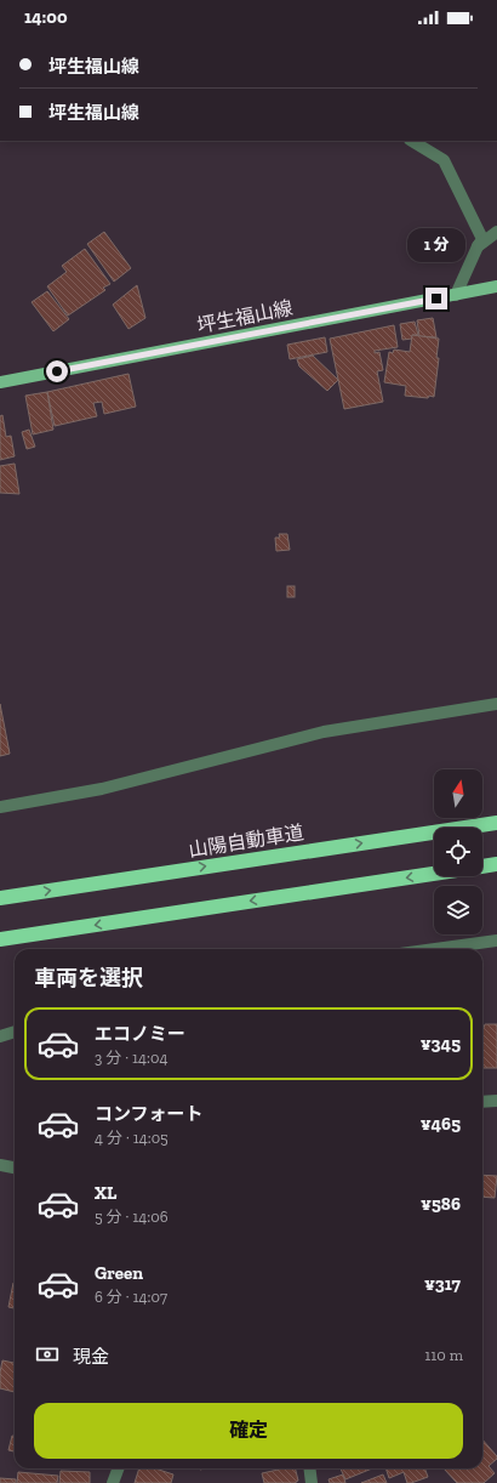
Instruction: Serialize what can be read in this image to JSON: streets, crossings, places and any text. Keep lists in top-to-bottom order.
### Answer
{
  "streets": {
    "highway": ["山陽自動車道"],
    "main road": ["坪生福山線"]
  },
  "north": "top",
  "page": {
    "status": "14:00",
    "banner": ["坪生福山線", "坪生福山線"],
    "bubble": "1 分",
    "heading": "車両を選択",
    "list": [
      {
        "name": "エコノミー",
        "note": "3 分 · 14:04",
        "value": "¥345"
      },
      {
        "name": "コンフォート",
        "note": "4 分 · 14:05",
        "value": "¥465"
      },
      {
        "name": "XL",
        "note": "5 分 · 14:06",
        "value": "¥586"
      },
      {
        "name": "Green",
        "note": "6 分 · 14:07",
        "value": "¥317"
      }
    ],
    "pay": ["現金", "110 m"],
    "buttons": "確定"
  }
}
